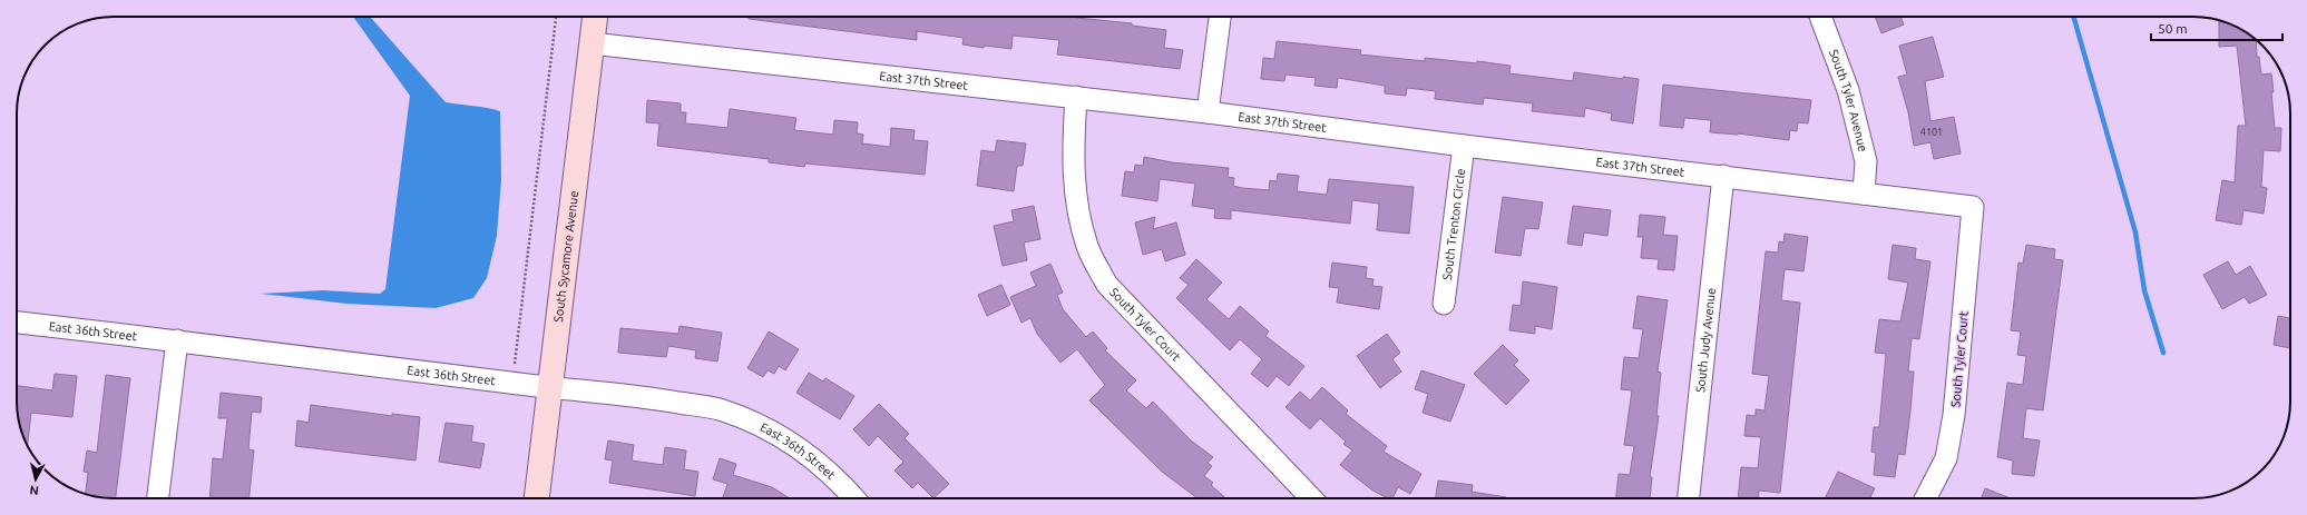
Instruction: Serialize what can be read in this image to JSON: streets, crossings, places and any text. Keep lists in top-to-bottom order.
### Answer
{
  "streets": {
    "main road": ["South Sycamore Avenue"],
    "street": [
      "East 37th Street",
      "South Tyler Avenue",
      "South Trenton Circle",
      "South Tyler Court",
      "East 36th Street",
      "South Judy Avenue"
    ]
  },
  "crossings": [
    ["East 37th Street", "South Tyler Avenue"],
    ["East 37th Street", "South Trenton Circle"],
    ["East 37th Street", "South Sycamore Avenue"],
    ["East 37th Street", "South Tyler Court"],
    ["East 37th Street", "South Judy Avenue"],
    ["South Sycamore Avenue", "East 36th Street"]
  ],
  "house_numbers": ["4101"],
  "scale_bar": "50 m",
  "north": "bottom"
}
